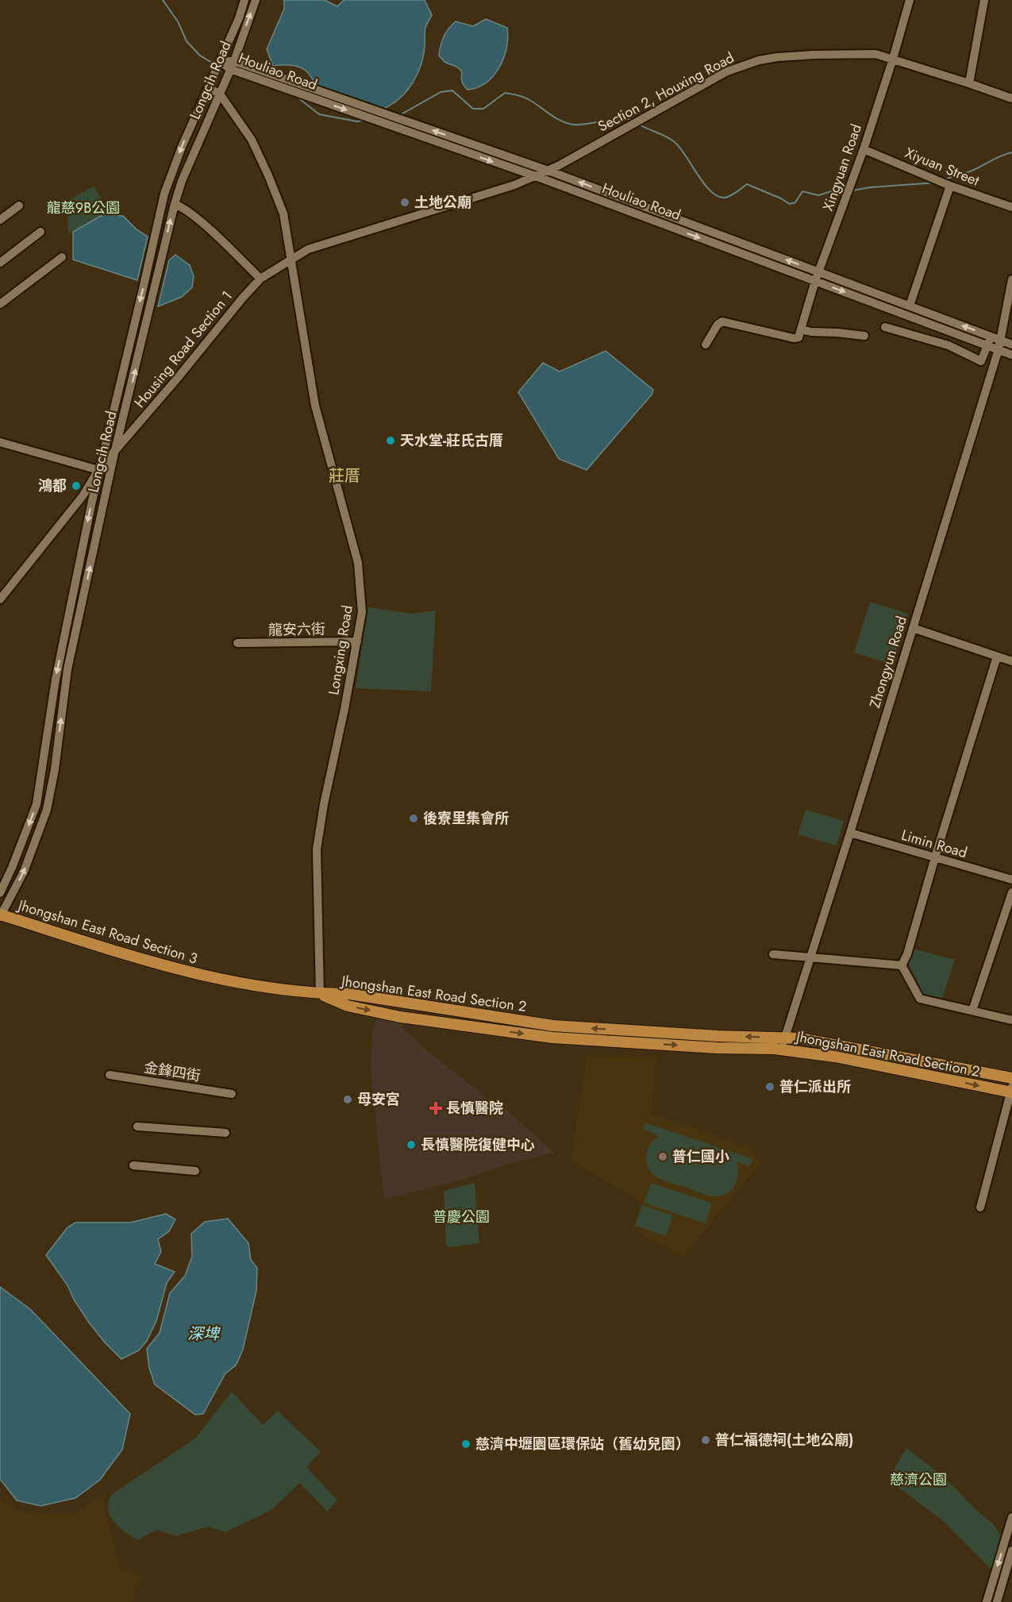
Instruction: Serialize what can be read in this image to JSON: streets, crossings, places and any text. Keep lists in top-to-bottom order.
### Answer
{
  "streets": {
    "main road": ["Jhongshan East Road Section 3", "Jhongshan East Road Section 2"],
    "street": [
      "Houliao Road",
      "Longcih Road",
      "Section 2, Houxing Road",
      "Xiyuan Street",
      "Xingyuan Road",
      "Housing Road Section 1",
      "龍安六街",
      "Longxing Road",
      "Zhongyun Road",
      "Limin Road",
      "金鋒四街"
    ]
  },
  "crossings": [
    ["Houliao Road", "Longcih Road"],
    ["Houliao Road", "Section 2, Houxing Road"],
    ["Houliao Road", "Xingyuan Road"],
    ["Houliao Road", "Zhongyun Road"],
    ["Longcih Road", "Housing Road Section 1"],
    ["Longcih Road", "Jhongshan East Road Section 3"],
    ["Section 2, Houxing Road", "Xingyuan Road"],
    ["Section 2, Houxing Road", "Housing Road Section 1"],
    ["Xiyuan Street", "Xingyuan Road"],
    ["Housing Road Section 1", "Longxing Road"],
    ["龍安六街", "Longxing Road"],
    ["Longxing Road", "Jhongshan East Road Section 3"],
    ["Longxing Road", "Jhongshan East Road Section 2"],
    ["Zhongyun Road", "Limin Road"],
    ["Zhongyun Road", "Jhongshan East Road Section 2"],
    ["Jhongshan East Road Section 3", "Jhongshan East Road Section 2"]
  ],
  "districts": ["莊厝"],
  "water": ["深埤"],
  "parks": ["龍慈9B公園", "普慶公園", "慈濟公園"],
  "places": {
    "other": [
      "土地公廟",
      "天水堂-莊氏古厝",
      "鴻都",
      "後寮里集會所",
      "普仁派出所",
      "母安宮",
      "長慎醫院復健中心",
      "普仁國小",
      "普仁福德祠(土地公廟)",
      "慈濟中壢園區環保站（舊幼兒園）"
    ],
    "health": ["長慎醫院"]
  }
}
